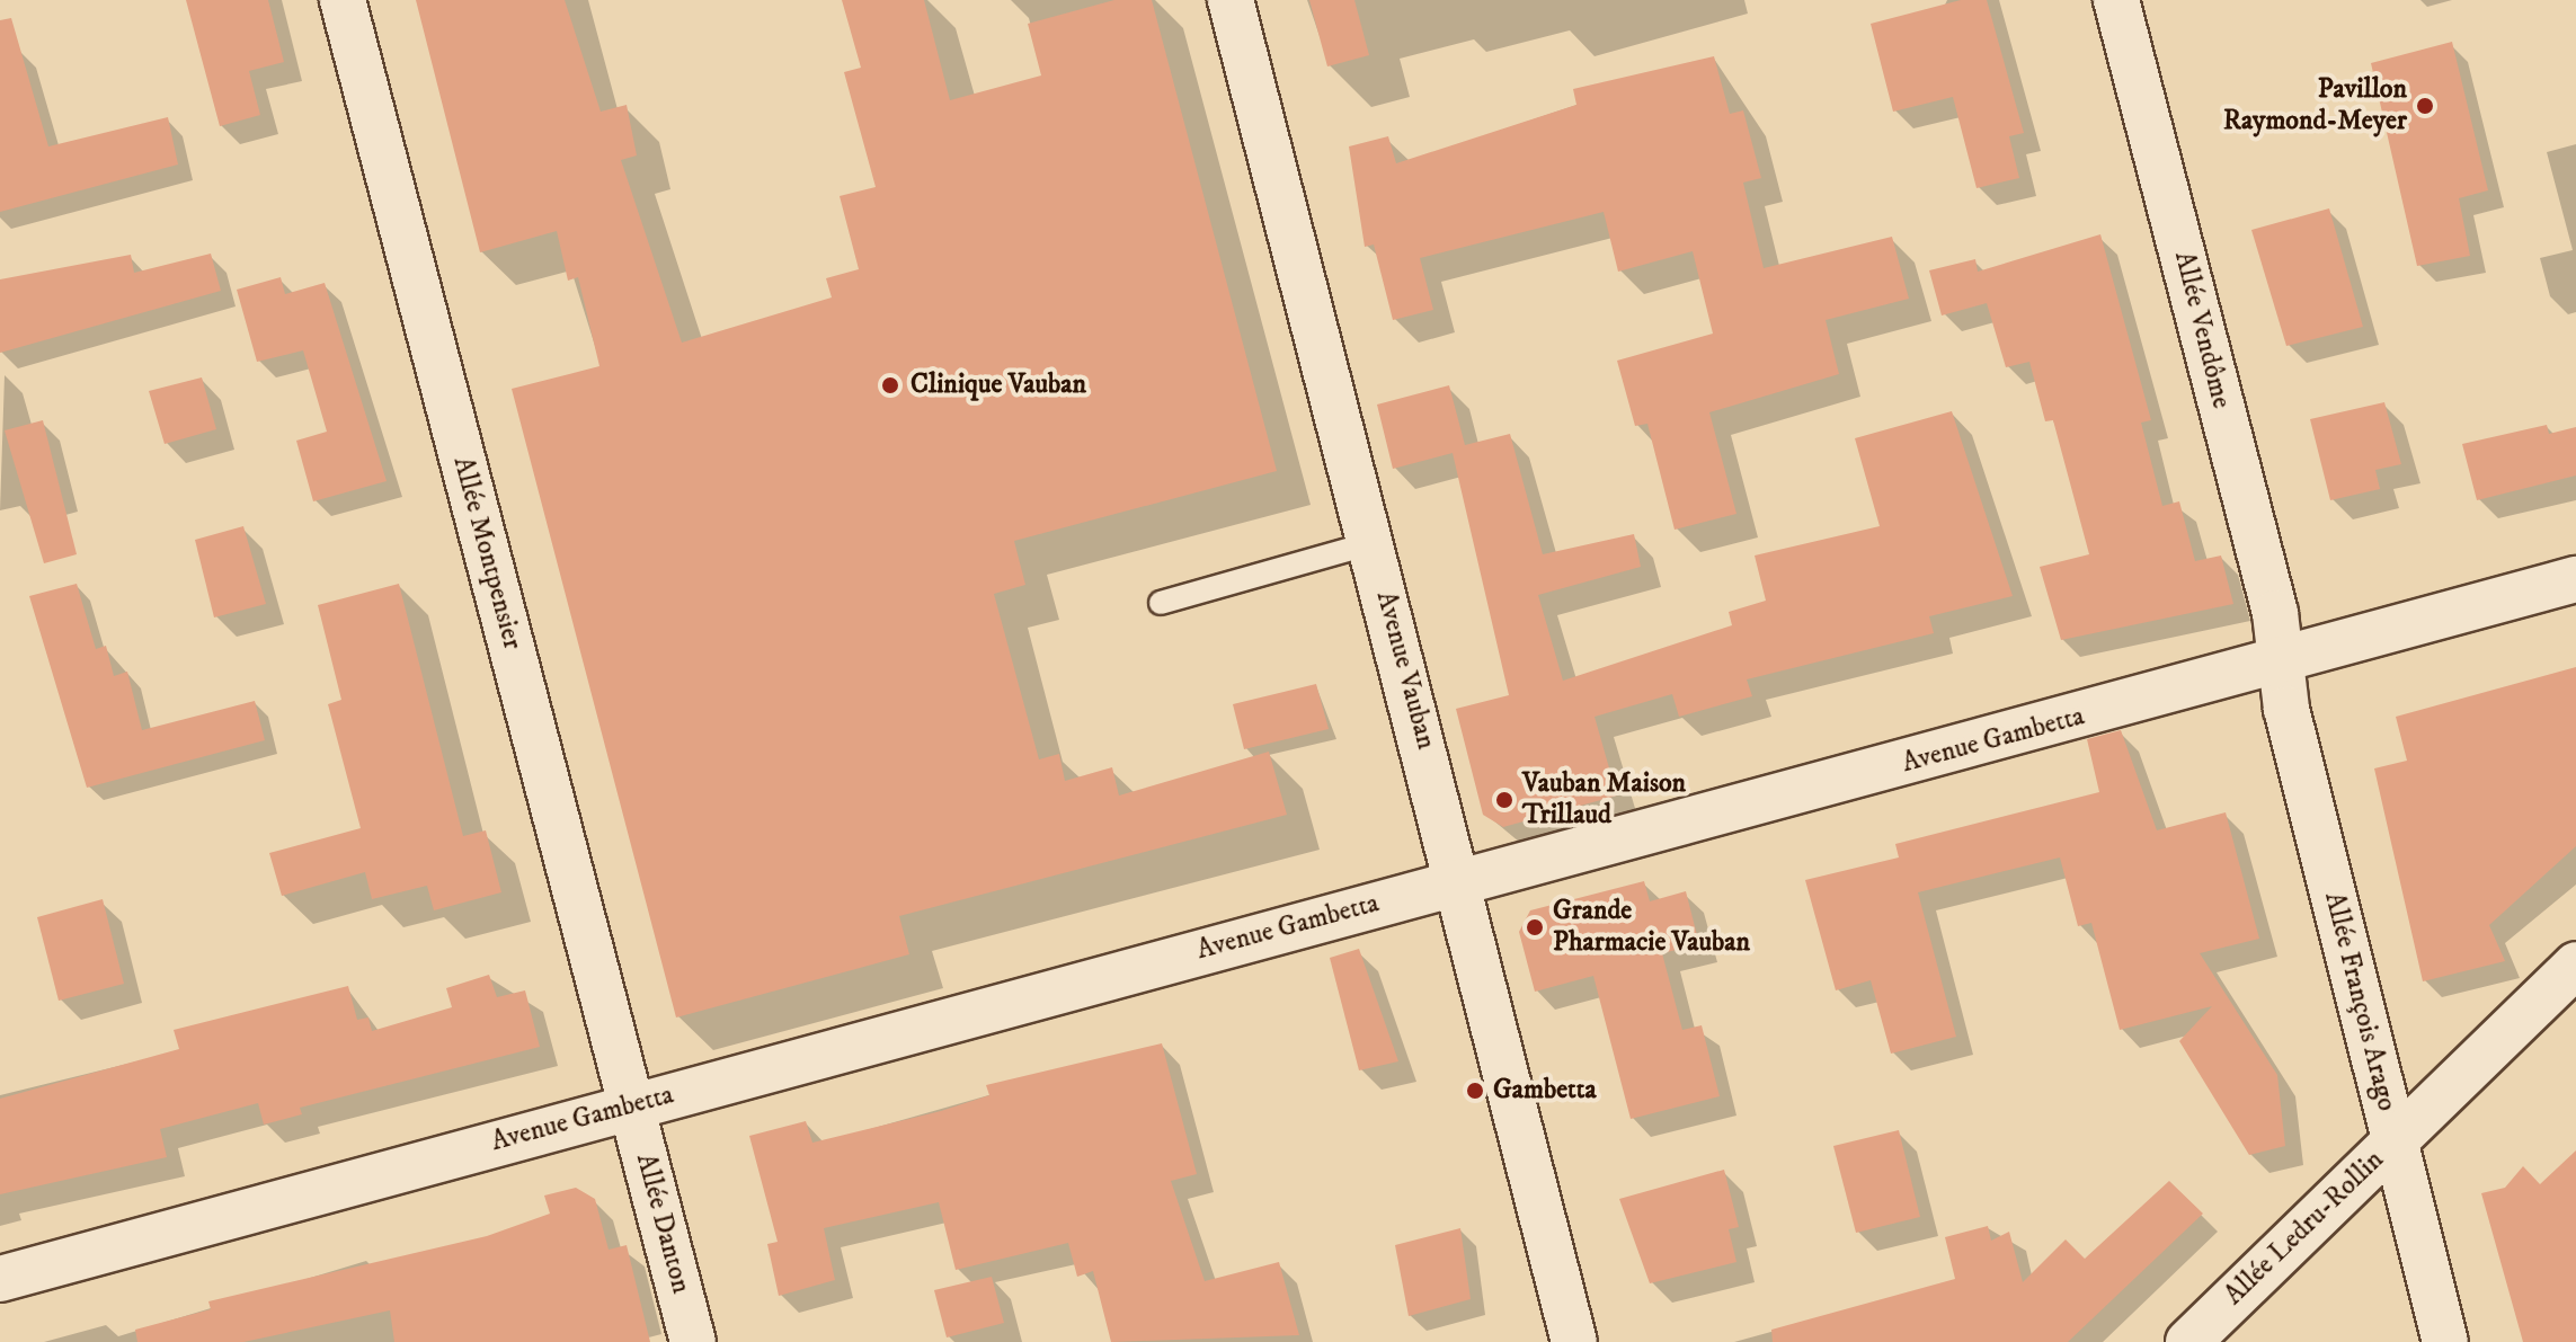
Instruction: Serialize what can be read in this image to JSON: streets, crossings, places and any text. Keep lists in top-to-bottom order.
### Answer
{
  "streets": {
    "street": [
      "Allée Vendôme",
      "Allée Montpensier",
      "Avenue Vauban",
      "Avenue Gambetta",
      "Allée François Arago",
      "Allée Danton",
      "Allée Ledru-Rollin"
    ]
  },
  "crossings": [
    ["Allée Vendôme", "Avenue Gambetta"],
    ["Allée Vendôme", "Allée François Arago"],
    ["Allée Montpensier", "Avenue Gambetta"],
    ["Allée Montpensier", "Allée Danton"],
    ["Avenue Vauban", "Avenue Gambetta"],
    ["Avenue Gambetta", "Allée François Arago"],
    ["Avenue Gambetta", "Allée Danton"],
    ["Allée François Arago", "Allée Ledru-Rollin"]
  ],
  "places": [
    "Pavillon Raymond-Meyer",
    "Clinique Vauban",
    "Vauban Maison Trillaud",
    "Grande Pharmacie Vauban",
    "Gambetta"
  ]
}
